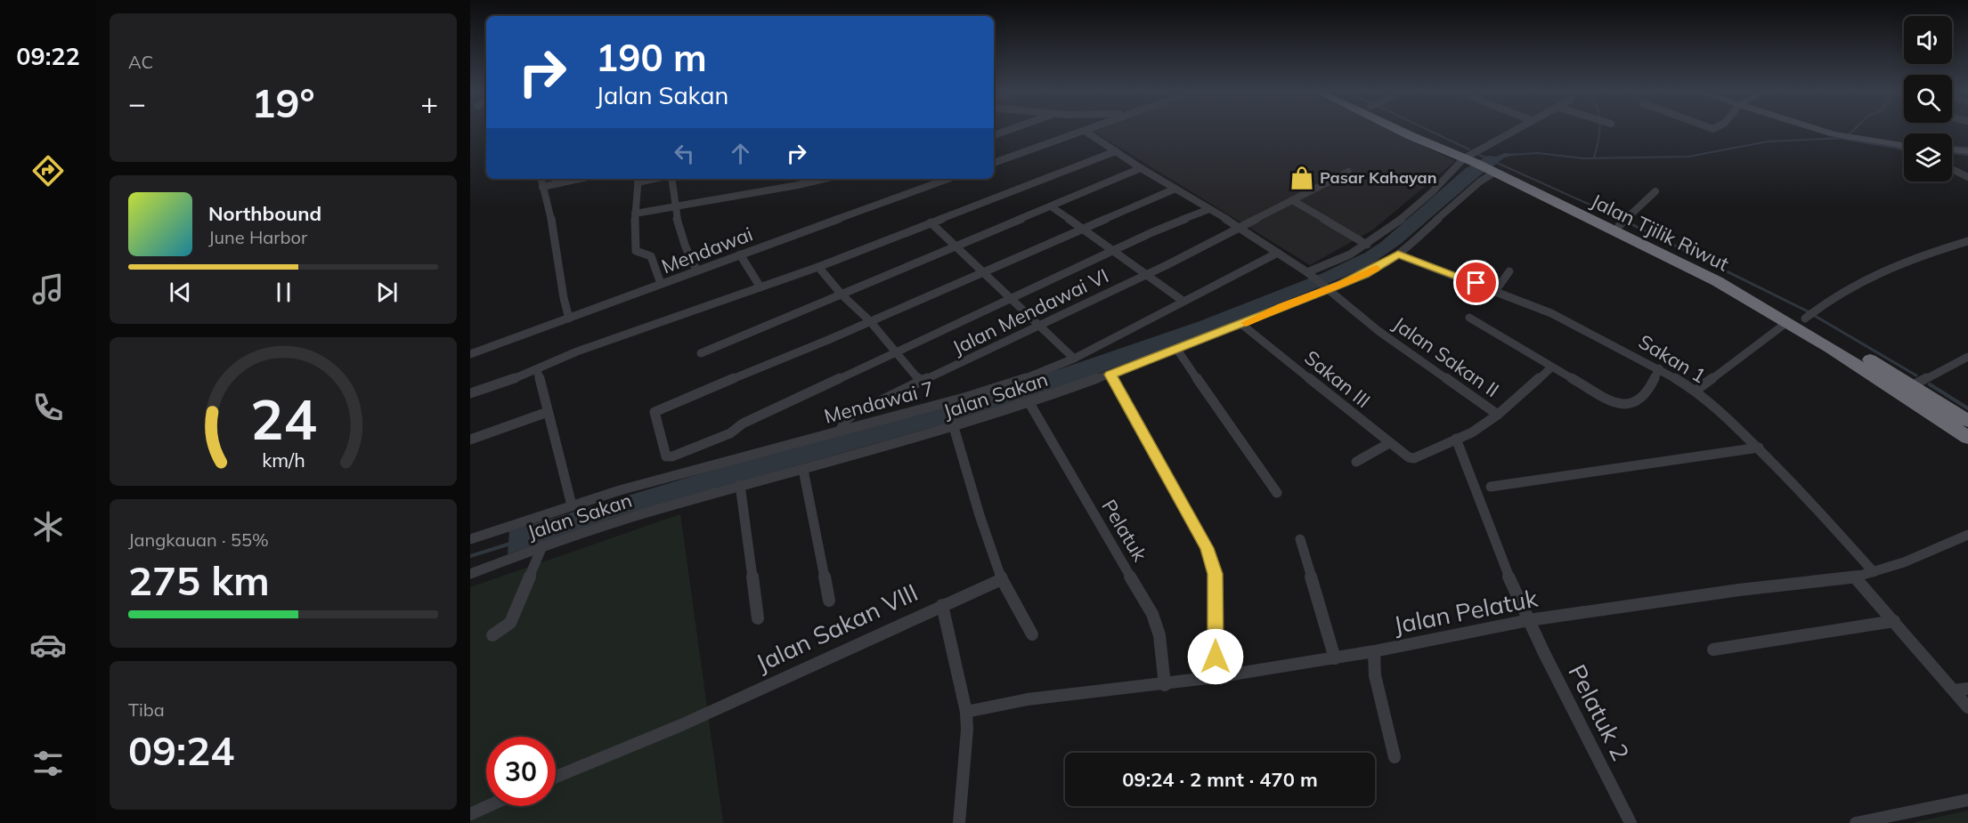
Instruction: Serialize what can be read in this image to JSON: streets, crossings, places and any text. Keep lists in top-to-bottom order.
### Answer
{
  "streets": {
    "highway": ["Jalan Tjilik Riwut"],
    "street": [
      "Mendawai",
      "Jalan Mendawai VI",
      "Jalan Sakan II",
      "Sakan 1",
      "Sakan III",
      "Jalan Sakan",
      "Mendawai 7",
      "Pelatuk",
      "Jalan Pelatuk",
      "Jalan Sakan VIII",
      "Pelatuk 2"
    ]
  },
  "crossings": [
    ["Jalan Tjilik Riwut", "Jalan Sakan"],
    ["Jalan Mendawai VI", "Jalan Sakan II"],
    ["Jalan Mendawai VI", "Mendawai 7"],
    ["Jalan Sakan II", "Sakan III"],
    ["Jalan Sakan II", "Jalan Sakan"],
    ["Jalan Sakan II", "Mendawai 7"],
    ["Jalan Sakan II", "Pelatuk 2"],
    ["Sakan 1", "Jalan Sakan"],
    ["Sakan 1", "Jalan Pelatuk"],
    ["Sakan III", "Jalan Sakan"],
    ["Jalan Sakan", "Pelatuk"],
    ["Pelatuk", "Jalan Pelatuk"],
    ["Jalan Pelatuk", "Pelatuk 2"]
  ],
  "places": {
    "shop": ["Pasar Kahayan"]
  },
  "page": {
    "tabs": "09:22",
    "tile": [
      "AC",
      ["Jangkauan · 55%", "275 km"],
      ["Tiba", "09:24"]
    ],
    "turn": ["190 m", "Jalan Sakan"],
    "heat": ["−", "19°", "+"],
    "song": ["Northbound", "June Harbor"],
    "limit": "30",
    "trip": "09:24 · 2 mnt · 470 m",
    "gauge": ["24", "km/h"]
  }
}
